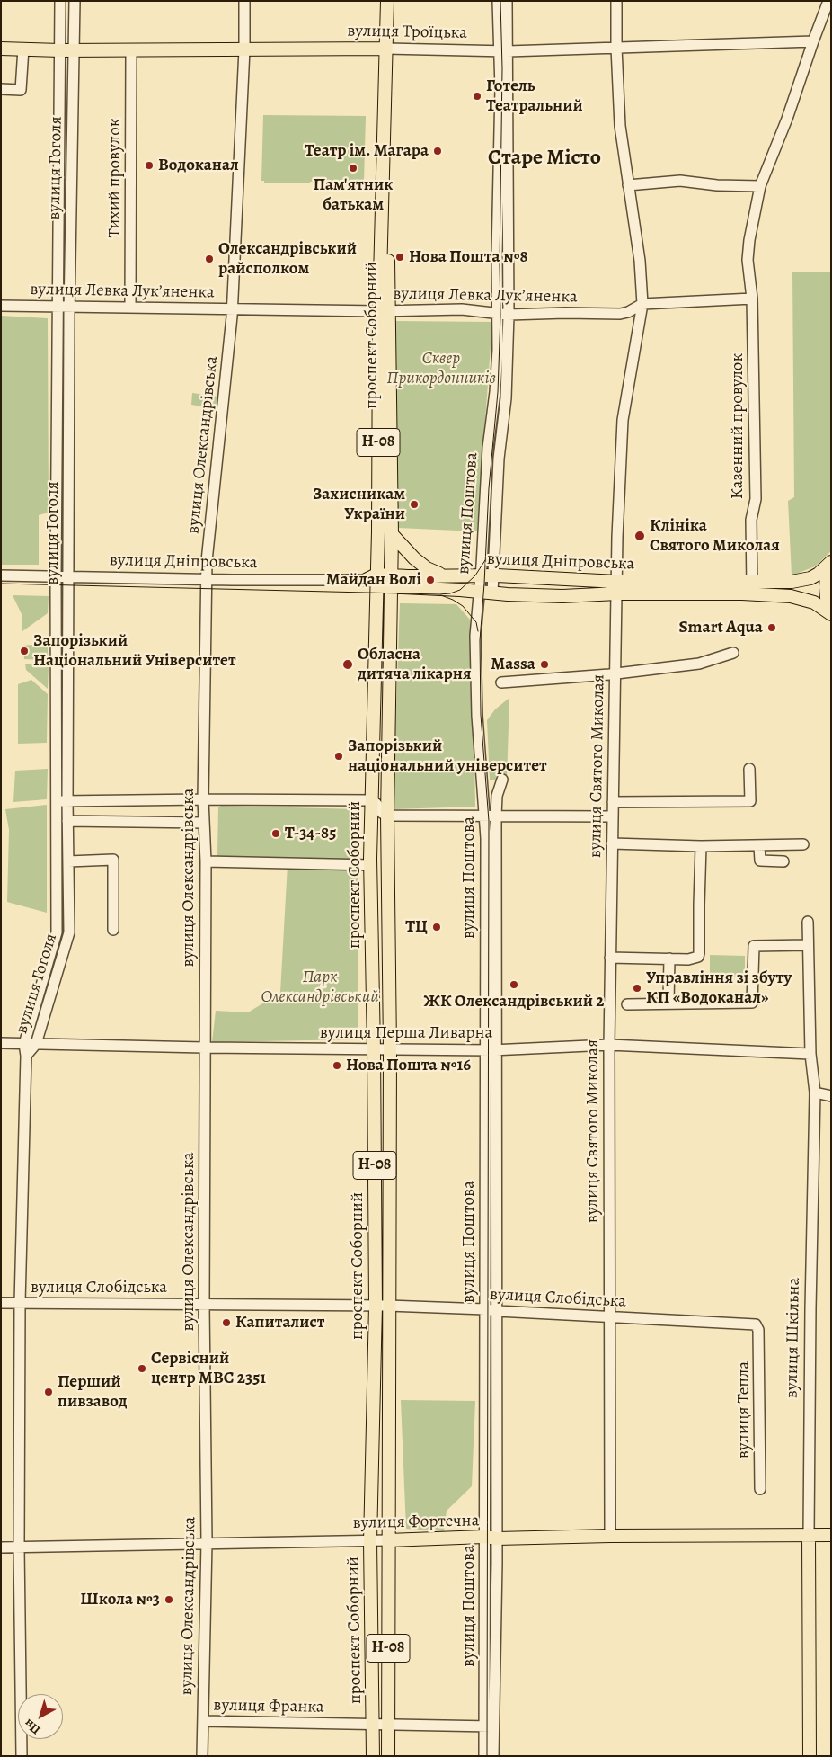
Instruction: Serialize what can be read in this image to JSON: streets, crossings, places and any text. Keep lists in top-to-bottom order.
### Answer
{
  "streets": {
    "main road": [
      "вулиця Троїцька",
      "проспект Соборний",
      "Н-08",
      "вулиця Дніпровська",
      "вулиця Шкільна",
      "вулиця Фортечна"
    ],
    "street": [
      "вулиця Гоголя",
      "Тихий провулок",
      "вулиця Левка Лукʼяненка",
      "Казенний провулок",
      "вулиця Олександрівська",
      "вулиця Поштова",
      "вулиця Святого Миколая",
      "вулиця Перша Ливарна",
      "вулиця Слобідська",
      "вулиця Тепла",
      "вулиця Франка"
    ]
  },
  "crossings": [
    ["вулиця Троїцька", "вулиця Гоголя"],
    ["вулиця Троїцька", "Тихий провулок"],
    ["вулиця Троїцька", "проспект Соборний"],
    ["вулиця Троїцька", "Казенний провулок"],
    ["вулиця Троїцька", "вулиця Олександрівська"],
    ["вулиця Троїцька", "вулиця Поштова"],
    ["вулиця Троїцька", "вулиця Святого Миколая"],
    ["вулиця Гоголя", "вулиця Левка Лукʼяненка"],
    ["вулиця Гоголя", "вулиця Дніпровська"],
    ["вулиця Гоголя", "вулиця Перша Ливарна"],
    ["вулиця Гоголя", "вулиця Слобідська"],
    ["вулиця Гоголя", "вулиця Фортечна"],
    ["Тихий провулок", "вулиця Левка Лукʼяненка"],
    ["вулиця Левка Лукʼяненка", "проспект Соборний"],
    ["вулиця Левка Лукʼяненка", "Казенний провулок"],
    ["вулиця Левка Лукʼяненка", "вулиця Олександрівська"],
    ["вулиця Левка Лукʼяненка", "вулиця Поштова"],
    ["вулиця Левка Лукʼяненка", "вулиця Святого Миколая"],
    ["проспект Соборний", "вулиця Дніпровська"],
    ["проспект Соборний", "вулиця Перша Ливарна"],
    ["проспект Соборний", "вулиця Слобідська"],
    ["проспект Соборний", "вулиця Фортечна"],
    ["проспект Соборний", "вулиця Франка"],
    ["Казенний провулок", "вулиця Дніпровська"],
    ["вулиця Олександрівська", "вулиця Дніпровська"],
    ["вулиця Олександрівська", "вулиця Перша Ливарна"],
    ["вулиця Олександрівська", "вулиця Слобідська"],
    ["вулиця Олександрівська", "вулиця Фортечна"],
    ["вулиця Олександрівська", "вулиця Франка"],
    ["вулиця Поштова", "вулиця Дніпровська"],
    ["вулиця Поштова", "вулиця Перша Ливарна"],
    ["вулиця Поштова", "вулиця Слобідська"],
    ["вулиця Поштова", "вулиця Фортечна"],
    ["вулиця Поштова", "вулиця Франка"],
    ["вулиця Дніпровська", "вулиця Святого Миколая"],
    ["вулиця Святого Миколая", "вулиця Перша Ливарна"],
    ["вулиця Святого Миколая", "вулиця Слобідська"],
    ["вулиця Святого Миколая", "вулиця Фортечна"],
    ["вулиця Перша Ливарна", "вулиця Шкільна"],
    ["вулиця Слобідська", "вулиця Тепла"],
    ["вулиця Шкільна", "вулиця Фортечна"]
  ],
  "districts": ["Старе Місто"],
  "parks": ["Сквер Прикордонників", "Парк Олександрівський"],
  "places": [
    "Готель Театральний",
    "Театр ім. Магара",
    "Водоканал",
    "Пам'ятник батькам",
    "Нова Пошта №8",
    "Олександрівський райсполком",
    "Захисникам України",
    "Клініка Святого Миколая",
    "Майдан Волі",
    "Smart Aqua",
    "Запорізький Національний Університет",
    "Обласна дитяча лікарня",
    "Massa",
    "Запорізький національний університет",
    "Т-34-85",
    "ТЦ",
    "ЖК Олександрівський 2",
    "Управлiння зi збуту КП «Водоканал»",
    "Нова Пошта №16",
    "Капиталист",
    "Сервісний центр МВС 2351",
    "Перший пивзавод",
    "Школа №3"
  ],
  "north": "bottom left"
}
